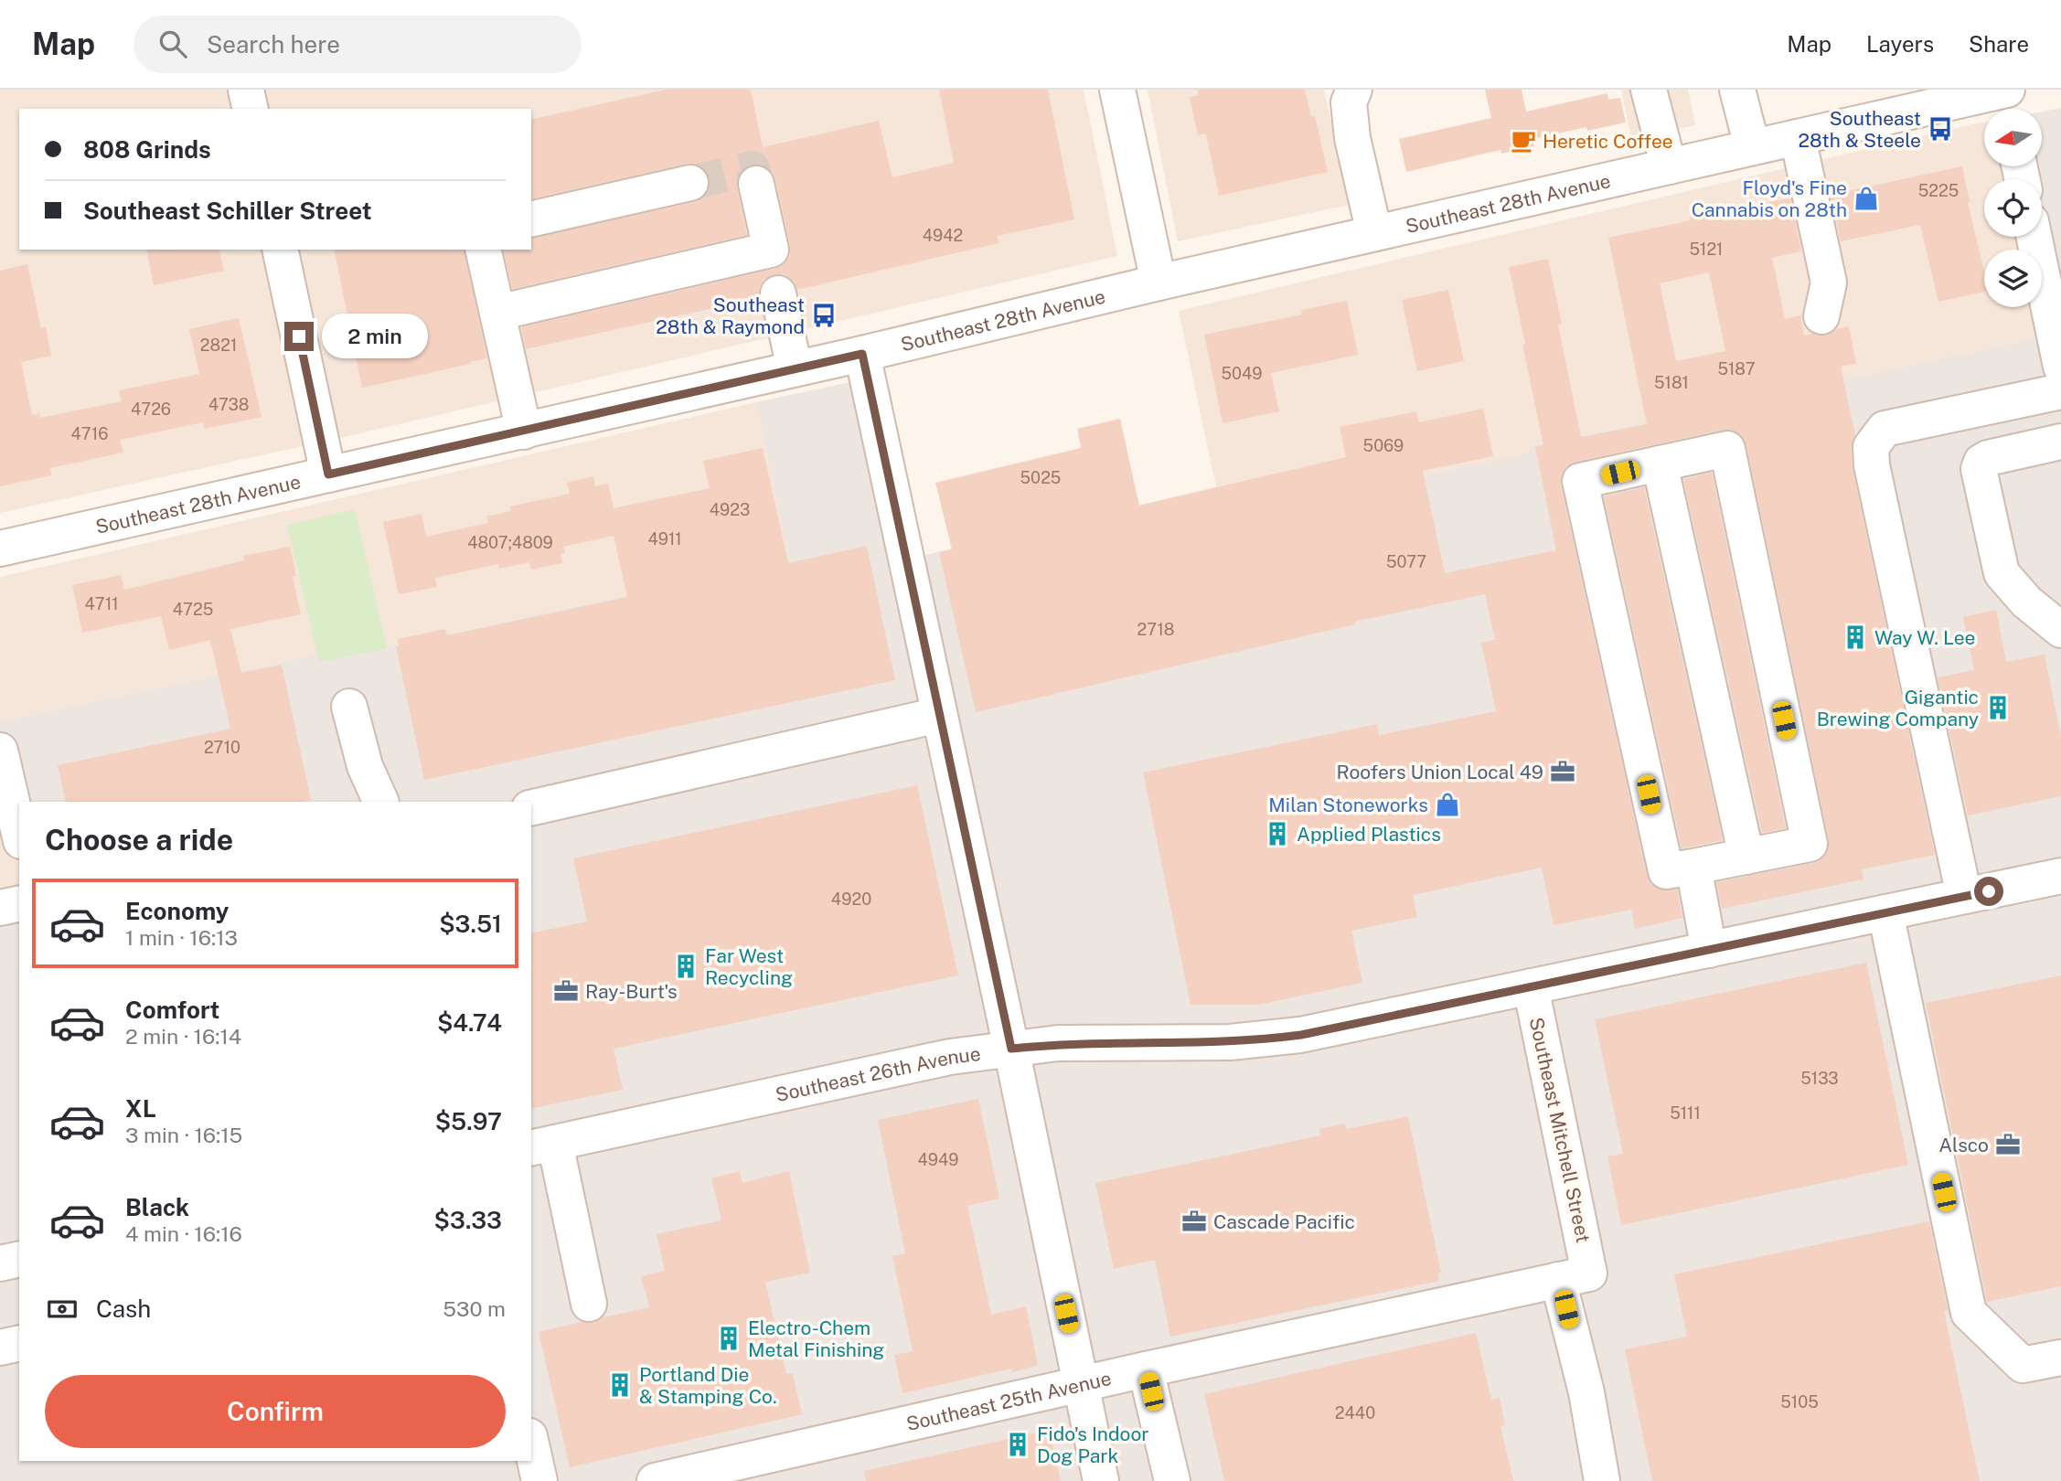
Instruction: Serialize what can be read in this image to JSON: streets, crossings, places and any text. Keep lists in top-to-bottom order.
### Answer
{
  "streets": {
    "street": [
      "Southeast 28th Avenue",
      "Southeast 26th Avenue",
      "Southeast Mitchell Street",
      "Southeast 25th Avenue"
    ]
  },
  "crossings": [
    ["Southeast 26th Avenue", "Southeast Mitchell Street"],
    ["Southeast Mitchell Street", "Southeast 25th Avenue"]
  ],
  "places": {
    "bus stop": ["Southeast 28th & Steele", "Southeast 28th & Raymond"],
    "cafe": ["Heretic Coffee"],
    "shop": ["Floyd's Fine Cannabis on 28th", "Milan Stoneworks"],
    "building": [
      "Way W. Lee",
      "Gigantic Brewing Company",
      "Applied Plastics",
      "Far West Recycling",
      "Electro-Chem Metal Finishing",
      "Portland Die & Stamping Co.",
      "Fido's Indoor Dog Park"
    ],
    "office": [
      "Roofers Union Local 49",
      "Ray-Burt's",
      "Alsco",
      "Cascade Pacific"
    ]
  },
  "house_numbers": [
    "5225",
    "4942",
    "5121",
    "2821",
    "5187",
    "5049",
    "5181",
    "4738",
    "4726",
    "4716",
    "5069",
    "5025",
    "4923",
    "4911",
    "4807;4809",
    "5077",
    "4711",
    "4725",
    "2718",
    "2710",
    "4920",
    "5133",
    "5111",
    "4949",
    "5105",
    "2440"
  ],
  "north": "left",
  "page": {
    "header": "Map",
    "search": "Search here",
    "nav": ["Map", "Layers", "Share"],
    "banner": ["808 Grinds", "Southeast Schiller Street"],
    "bubble": "2 min",
    "heading": "Choose a ride",
    "list": [
      {
        "name": "Economy",
        "note": "1 min · 16:13",
        "value": "$3.51"
      },
      {
        "name": "Comfort",
        "note": "2 min · 16:14",
        "value": "$4.74"
      },
      {
        "name": "XL",
        "note": "3 min · 16:15",
        "value": "$5.97"
      },
      {
        "name": "Black",
        "note": "4 min · 16:16",
        "value": "$3.33"
      }
    ],
    "pay": ["Cash", "530 m"],
    "buttons": "Confirm"
  }
}
